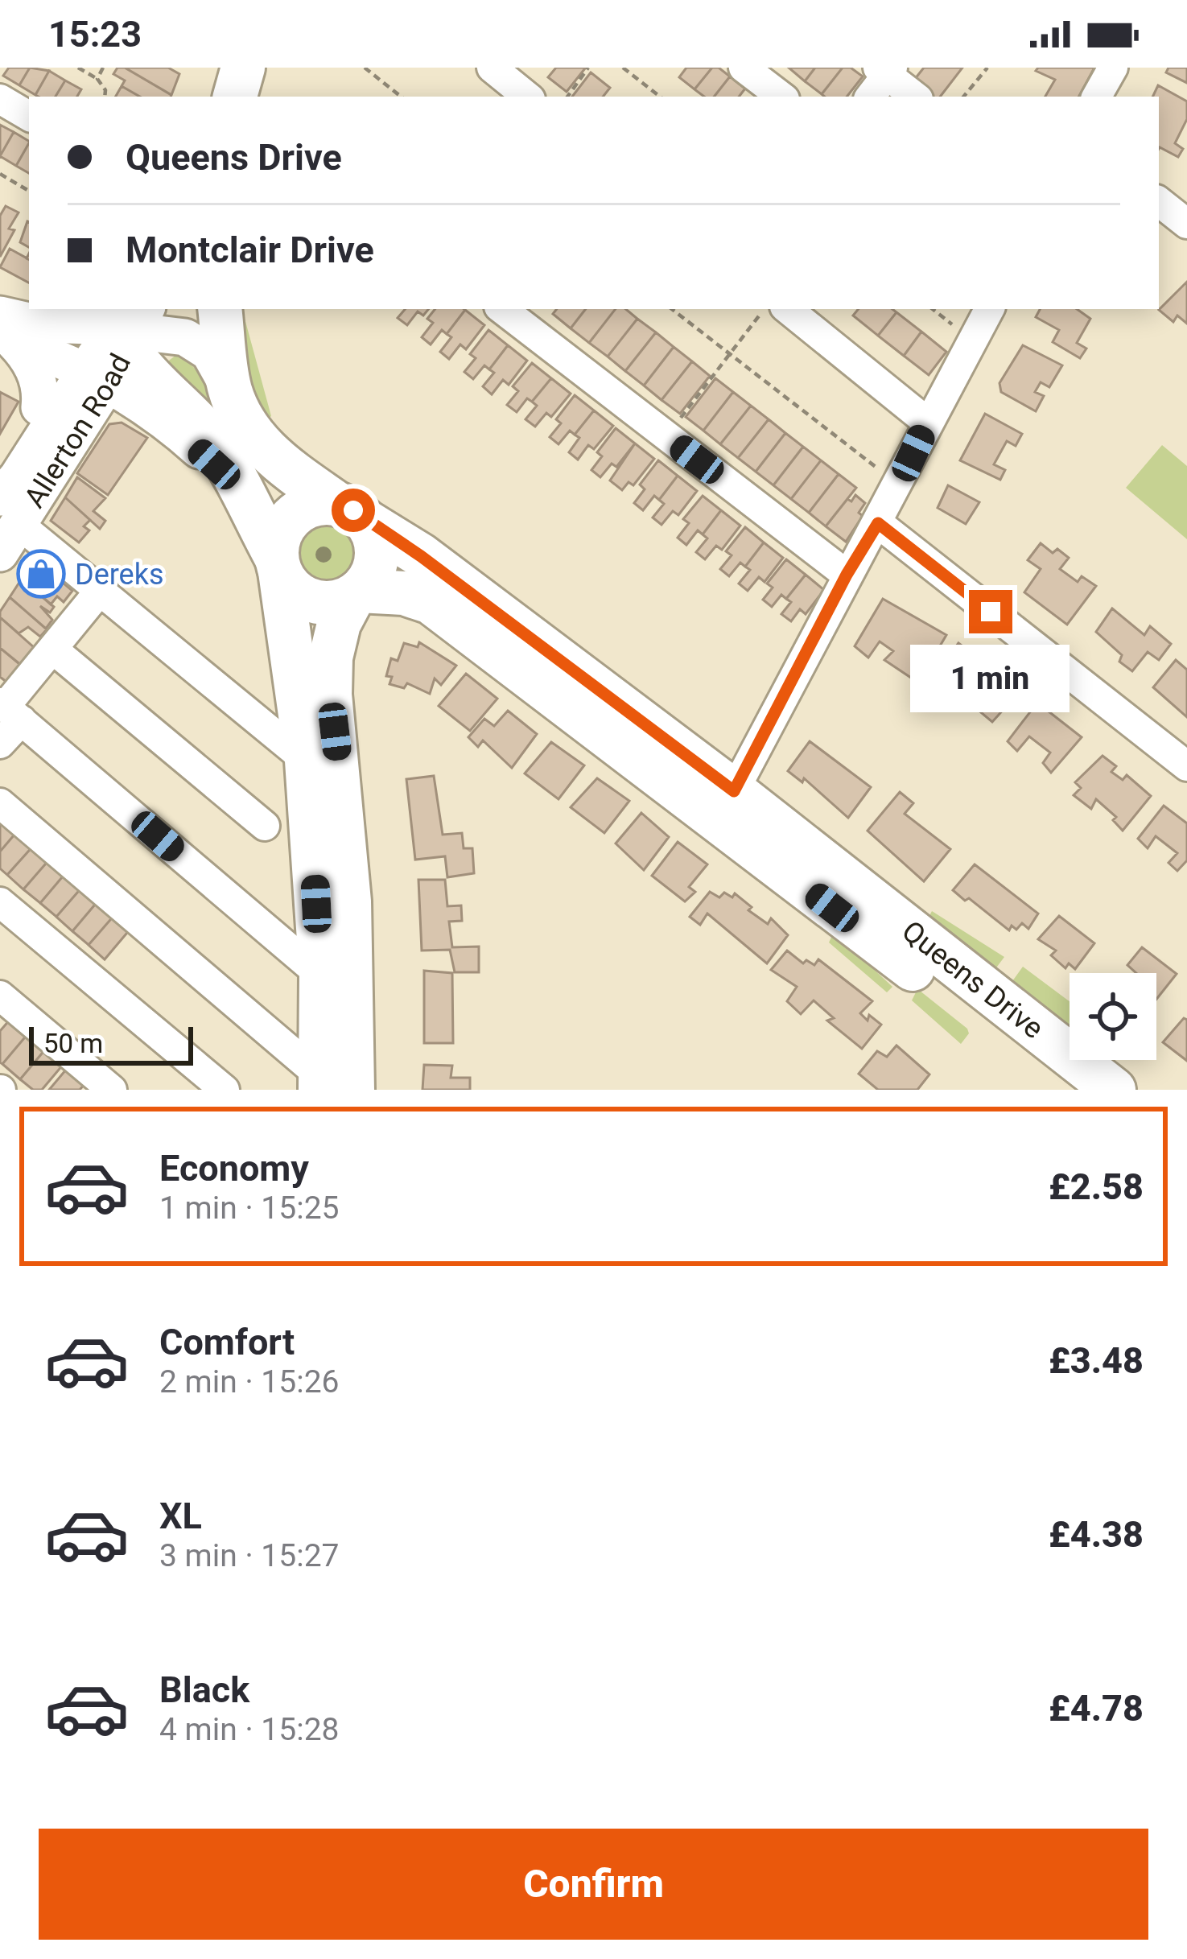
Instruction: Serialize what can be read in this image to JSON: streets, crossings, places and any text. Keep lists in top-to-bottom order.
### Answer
{
  "streets": {
    "highway": ["Queens Drive"],
    "main road": ["Allerton Road"]
  },
  "places": {
    "shop": ["Dereks"]
  },
  "scale_bar": "50 m",
  "page": {
    "status": "15:23",
    "banner": ["Queens Drive", "Montclair Drive"],
    "bubble": "1 min",
    "scale": "50 m",
    "list": [
      {
        "name": "Economy",
        "note": "1 min · 15:25",
        "value": "£2.58"
      },
      {
        "name": "Comfort",
        "note": "2 min · 15:26",
        "value": "£3.48"
      },
      {
        "name": "XL",
        "note": "3 min · 15:27",
        "value": "£4.38"
      },
      {
        "name": "Black",
        "note": "4 min · 15:28",
        "value": "£4.78"
      }
    ],
    "buttons": "Confirm"
  }
}
